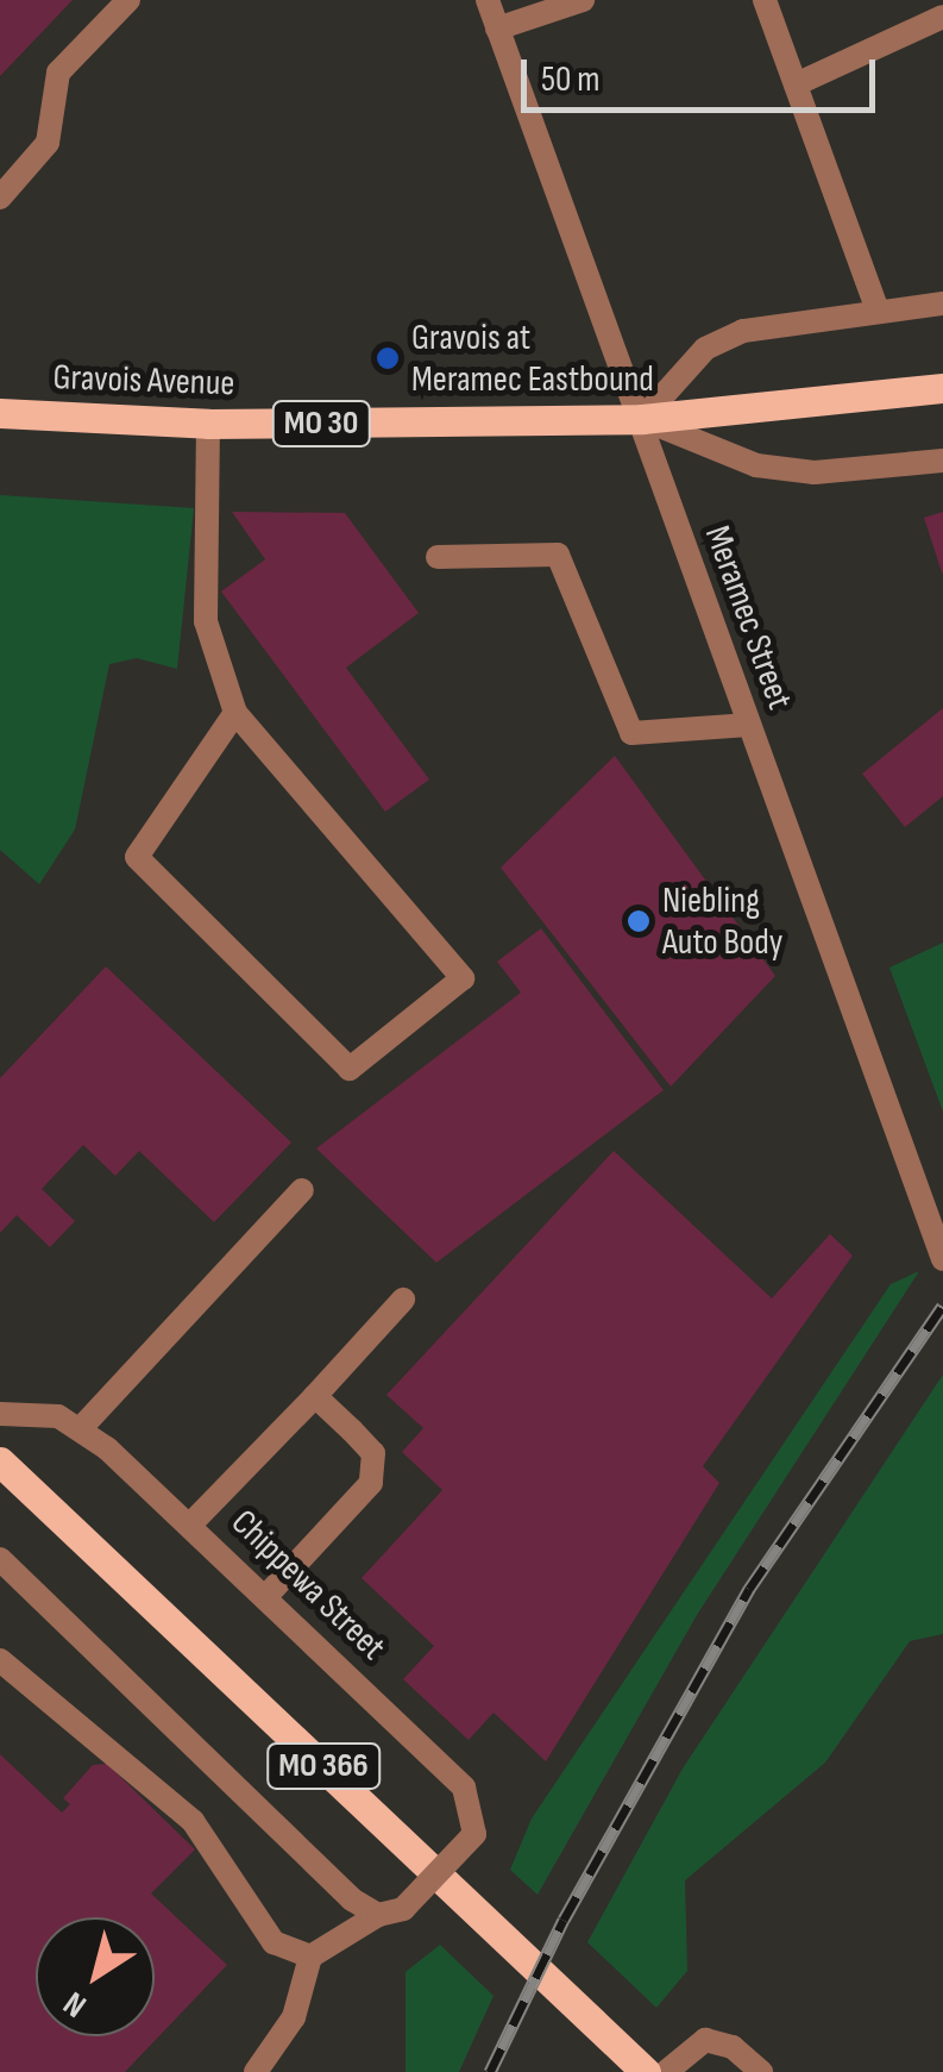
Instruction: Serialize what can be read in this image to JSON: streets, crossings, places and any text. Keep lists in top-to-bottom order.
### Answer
{
  "streets": {
    "main road": ["Gravois Avenue", "MO 30", "MO 366"],
    "street": ["Meramec Street", "Chippewa Street"]
  },
  "crossings": [
    ["Gravois Avenue", "Meramec Street"]
  ],
  "places": ["Gravois at Meramec Eastbound", "Niebling Auto Body"],
  "scale_bar": "50 m",
  "north": "bottom left"
}
